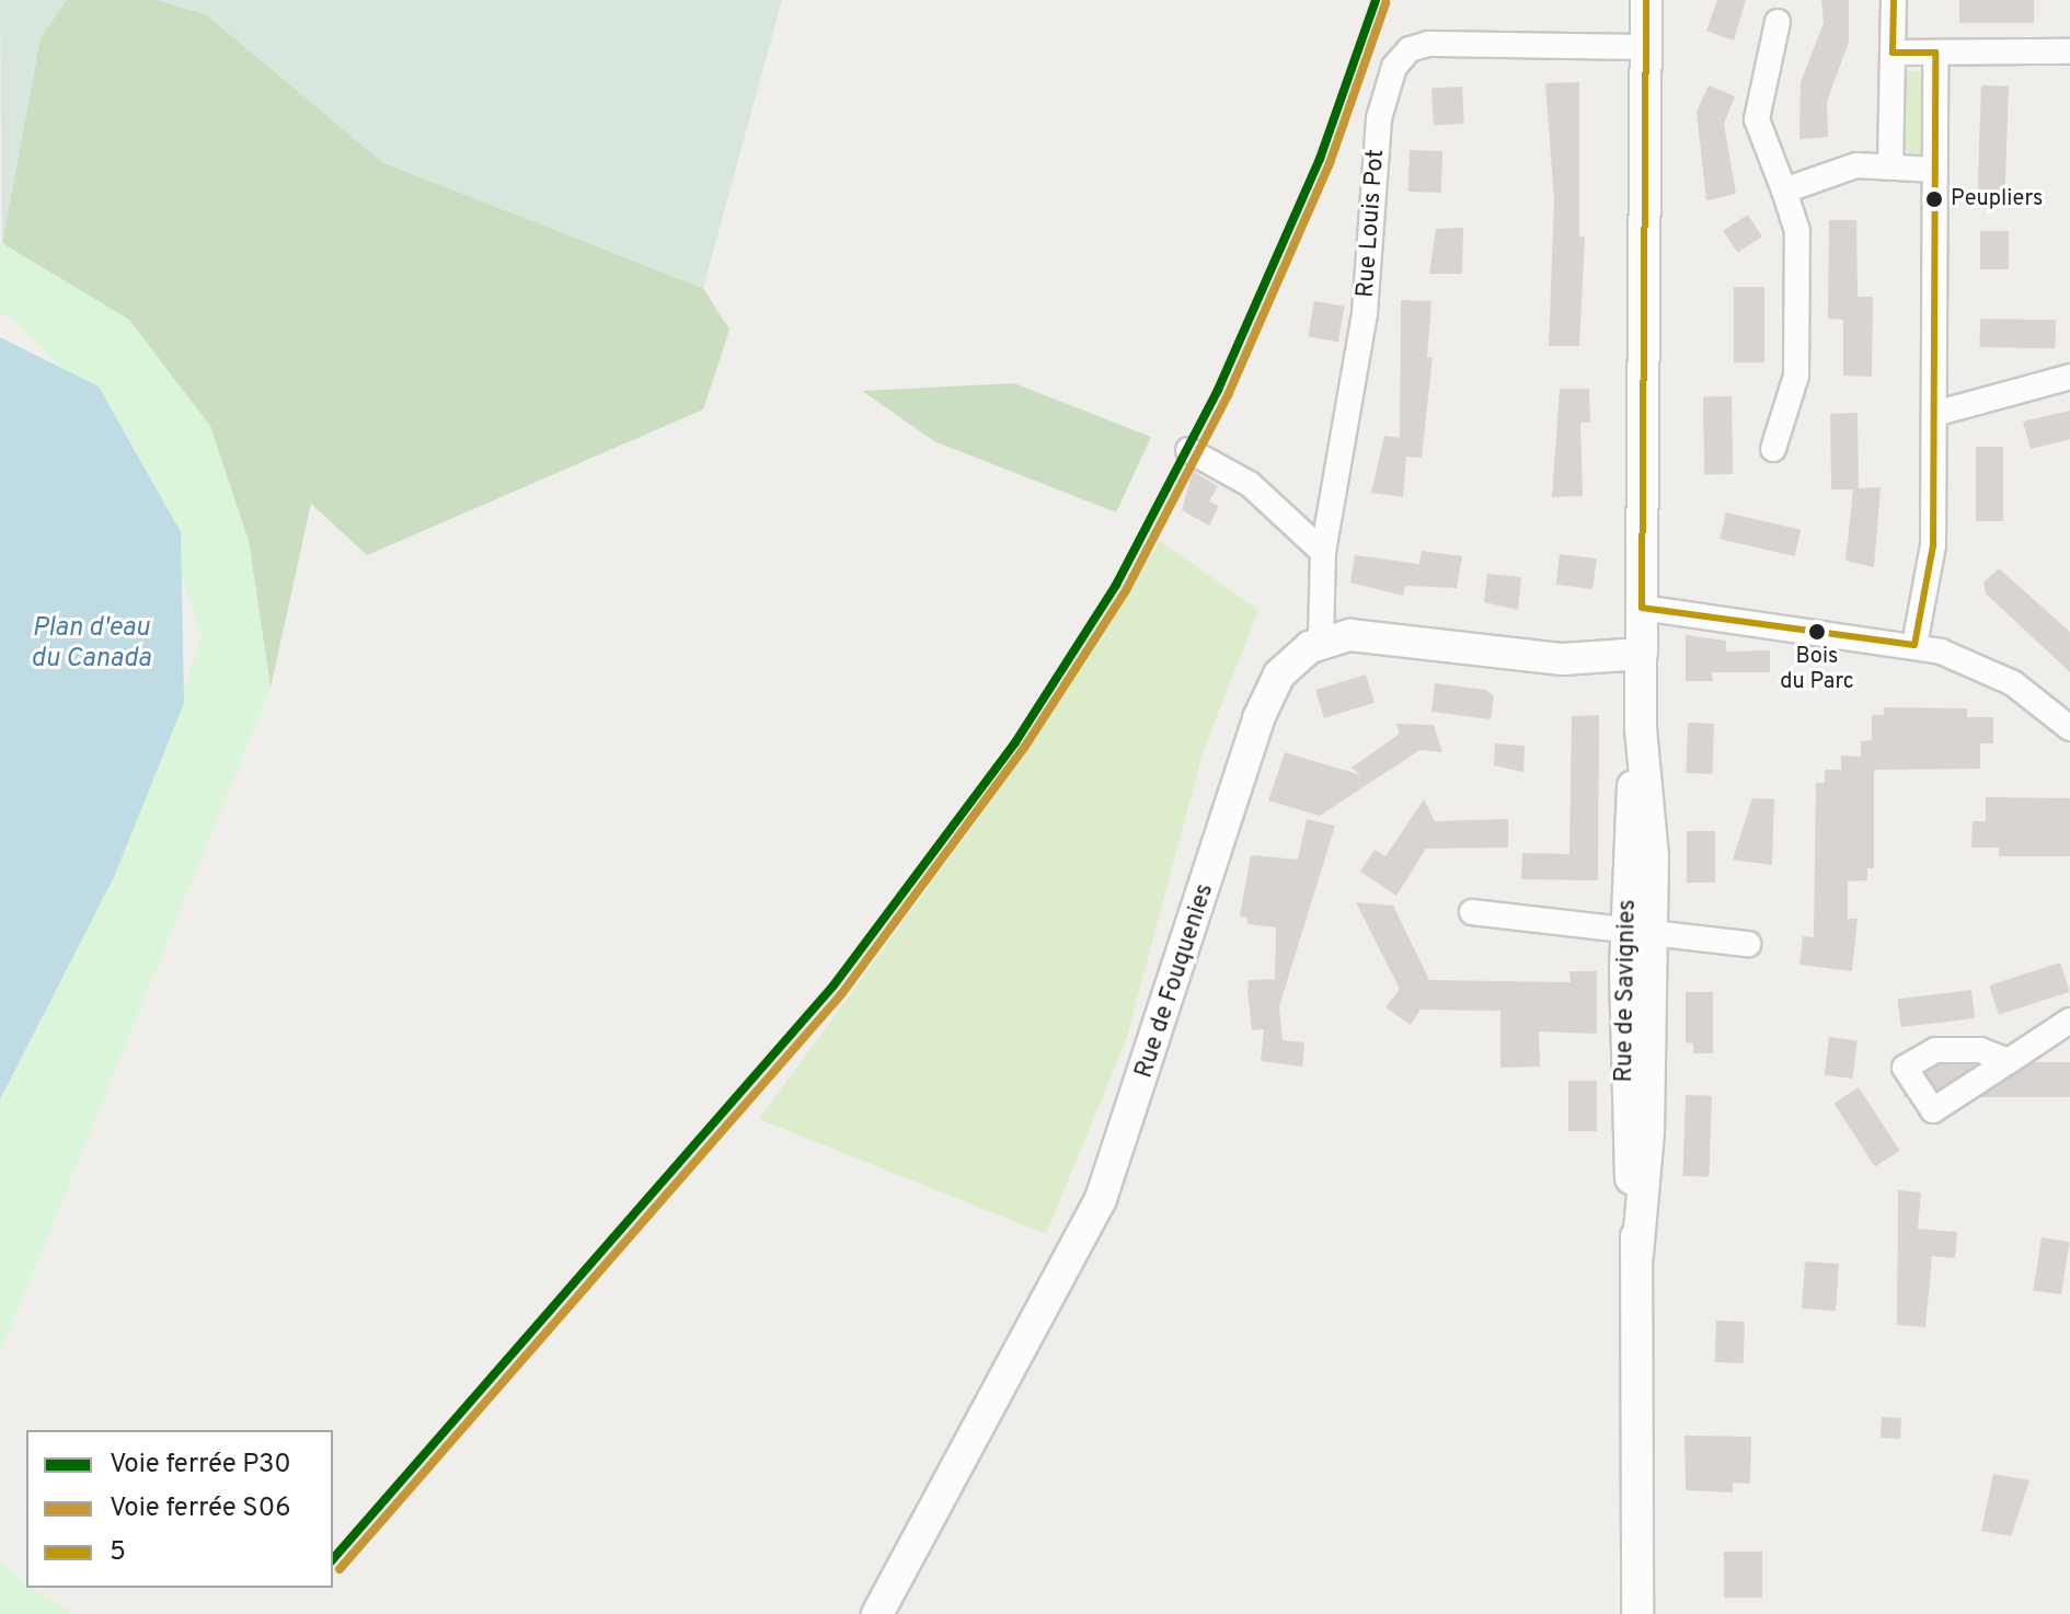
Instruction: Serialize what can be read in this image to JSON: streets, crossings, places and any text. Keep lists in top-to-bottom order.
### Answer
{
  "streets": {
    "street": ["Rue Louis Pot", "Rue de Fouquenies", "Rue de Savignies"]
  },
  "crossings": [
    ["Rue Louis Pot", "Rue de Fouquenies"],
    ["Rue Louis Pot", "Rue de Savignies"]
  ],
  "water": ["Plan d'eau du Canada"],
  "places": ["Peupliers", "Bois du Parc"],
  "lines": ["rail line P30", "transit line 5", "rail line S06"],
  "legend": ["Voie ferrée P30", "Voie ferrée S06", "5"]
}
